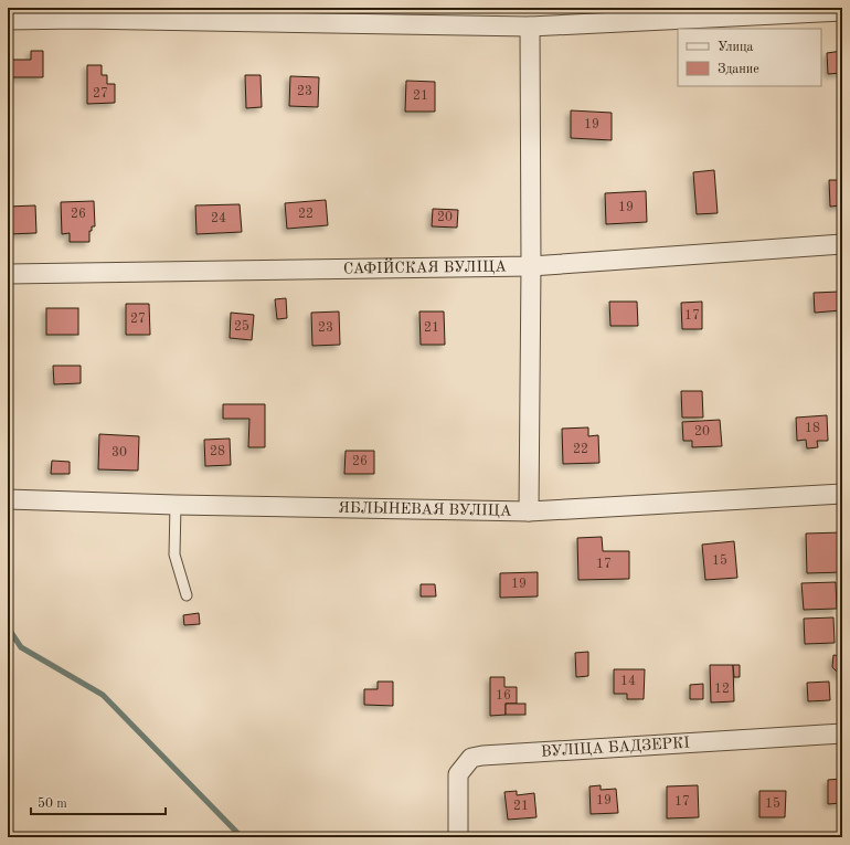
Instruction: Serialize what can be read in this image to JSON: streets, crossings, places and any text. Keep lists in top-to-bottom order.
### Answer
{
  "streets": {
    "street": ["САФІЙСКАЯ ВУЛІЦА", "ЯБЛЫНЕВАЯ ВУЛІЦА", "ВУЛІЦА БАДЗЕРКІ"]
  },
  "house_numbers": [
    "23",
    "27",
    "21",
    "19",
    "19",
    "26",
    "22",
    "20",
    "24",
    "17",
    "27",
    "25",
    "23",
    "21",
    "18",
    "20",
    "22",
    "28",
    "30",
    "26",
    "15",
    "17",
    "19",
    "14",
    "12",
    "16",
    "19",
    "17",
    "15",
    "21"
  ],
  "legend": ["Улица", "Здание"],
  "scale_bar": "50 m"
}
